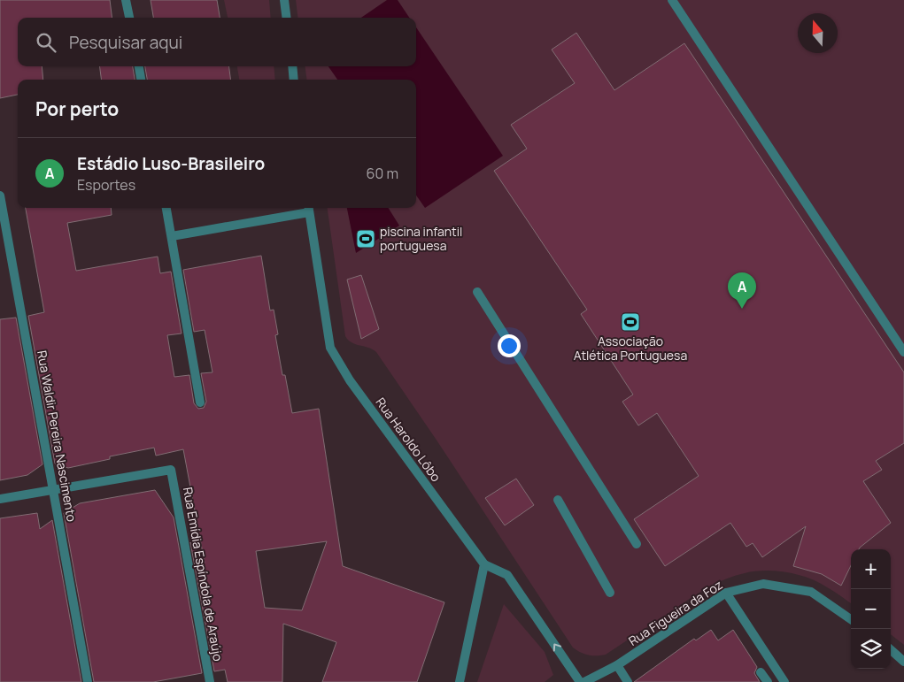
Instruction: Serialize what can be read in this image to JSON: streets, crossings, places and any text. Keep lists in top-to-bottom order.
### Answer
{
  "streets": {
    "street": [
      "Rua Waldir Pereira Nascimento",
      "Rua Haroldo Lôbo",
      "Rua Emídia Espíndola de Araújo",
      "Rua Figueira da Foz"
    ]
  },
  "crossings": [
    ["Rua Waldir Pereira Nascimento", "Rua Emídia Espíndola de Araújo"]
  ],
  "places": {
    "sports": ["piscina infantil portuguesa", "Associação Atlética Portuguesa"]
  },
  "north": "top",
  "page": {
    "search": "Pesquisar aqui",
    "heading": "Por perto",
    "list": [
      {
        "mark": "A",
        "name": "Estádio Luso-Brasileiro",
        "note": "Esportes",
        "value": "60 m"
      }
    ],
    "pins": "A",
    "map_buttons": ["+", "−"]
  }
}
